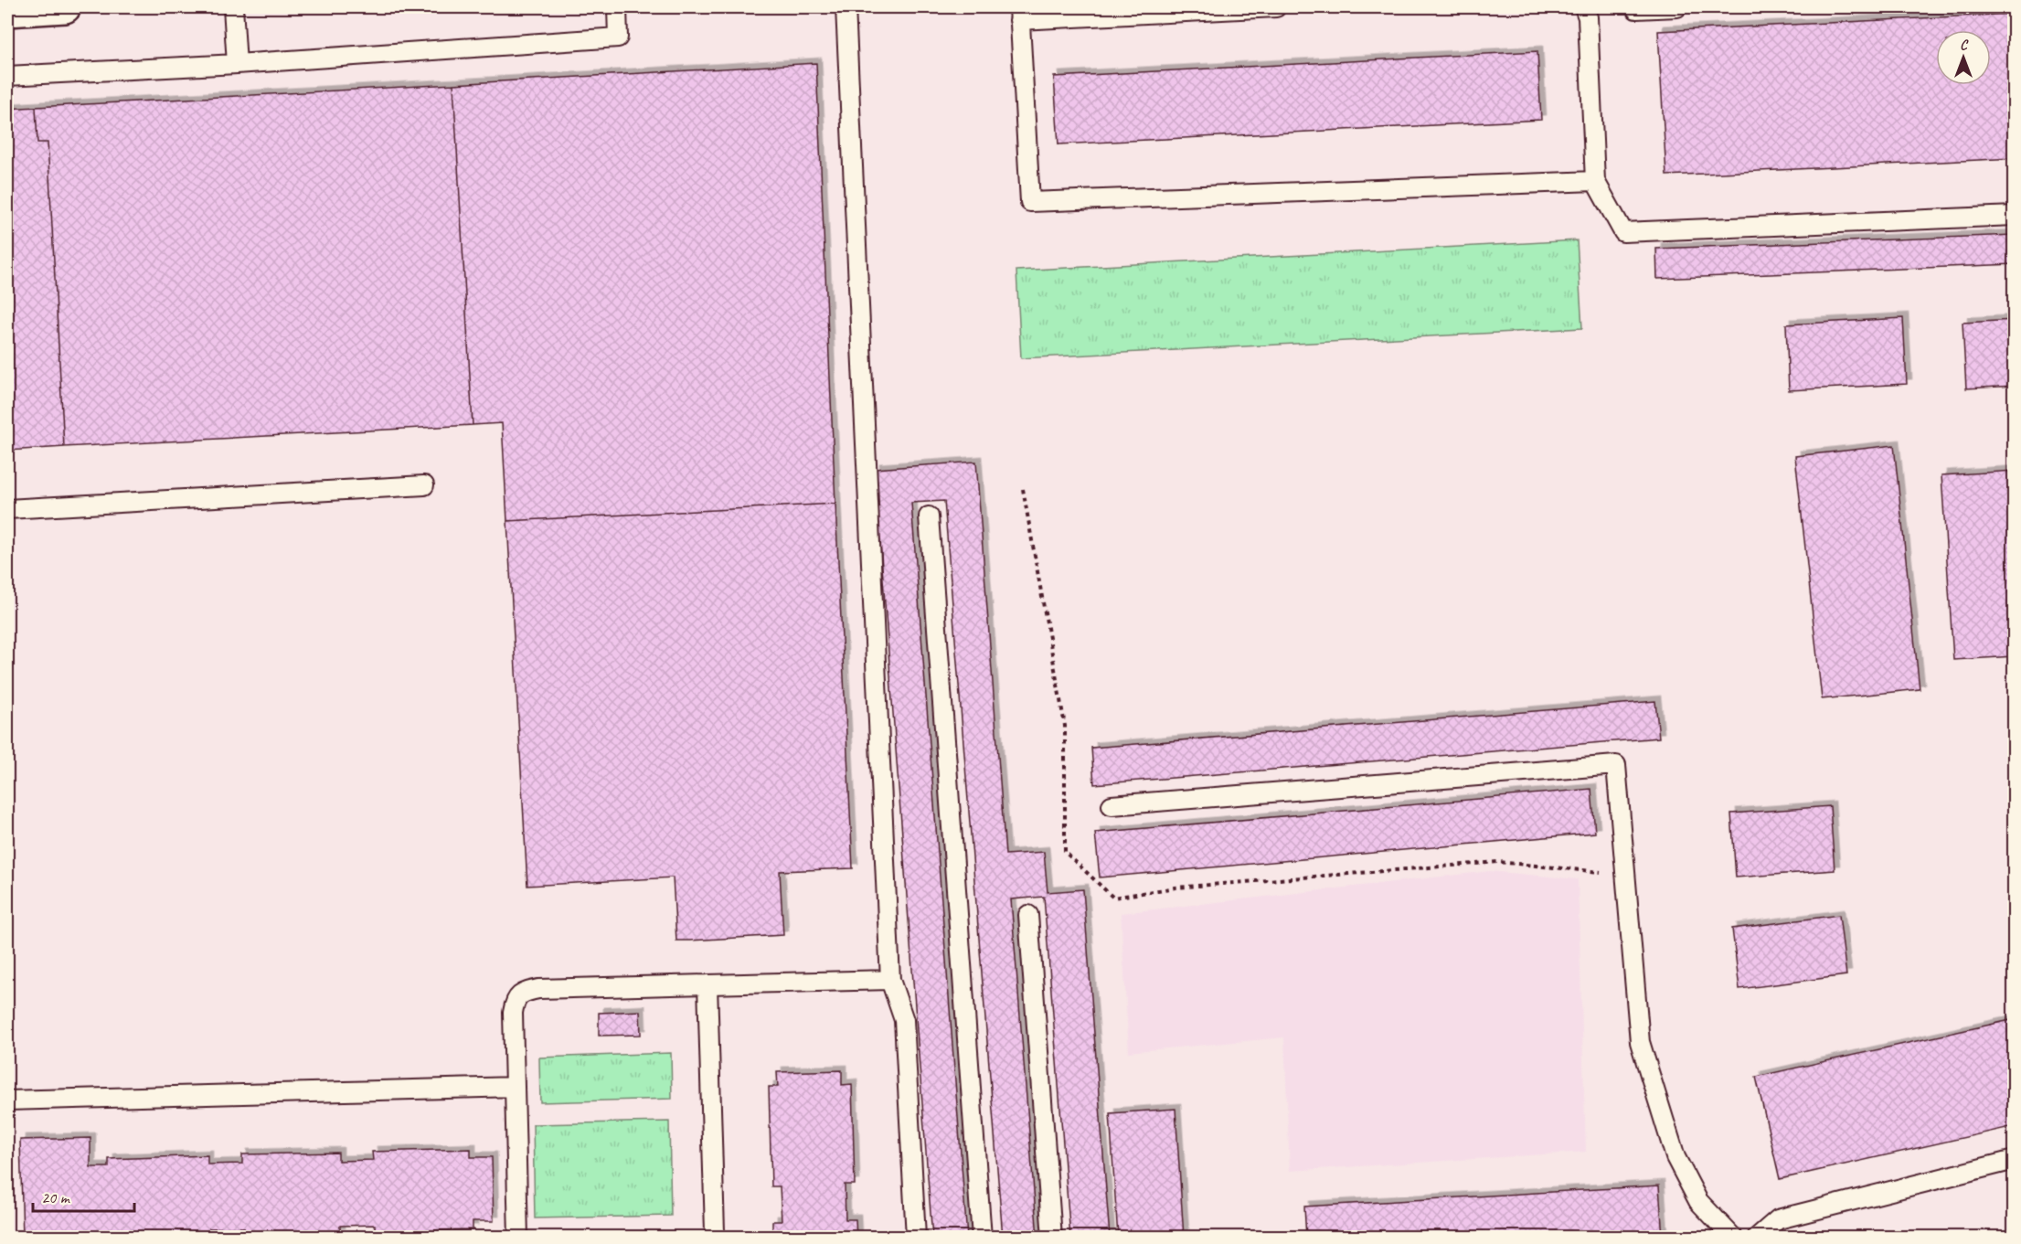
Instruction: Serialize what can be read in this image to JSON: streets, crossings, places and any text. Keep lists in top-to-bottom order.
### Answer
{
  "scale_bar": "20 m",
  "north": "top"
}
